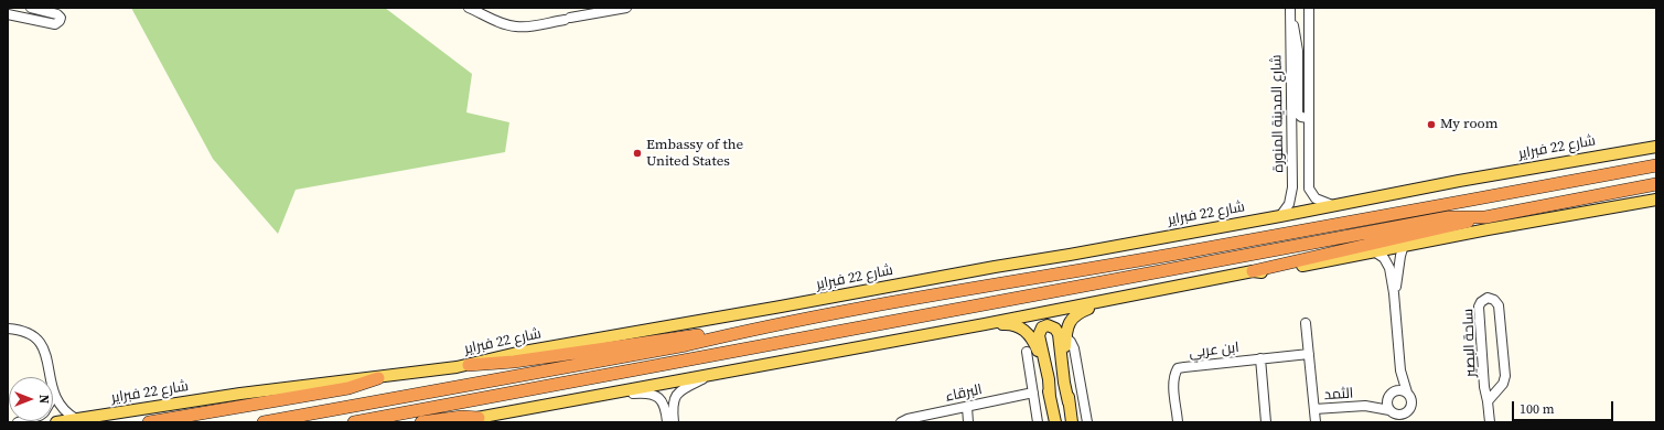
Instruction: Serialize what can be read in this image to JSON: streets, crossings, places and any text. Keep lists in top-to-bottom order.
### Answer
{
  "streets": {
    "main road": ["شارع 22 فبراير"],
    "street": [
      "شارع المدينة المنورة",
      "ساحة البصير",
      "ابن عربي",
      "البرقاء",
      "الثمد"
    ]
  },
  "crossings": [
    ["شارع المدينة المنورة", "شارع 22 فبراير"]
  ],
  "places": ["My room", "Embassy of the United States"],
  "scale_bar": "100 m",
  "north": "right"
}
